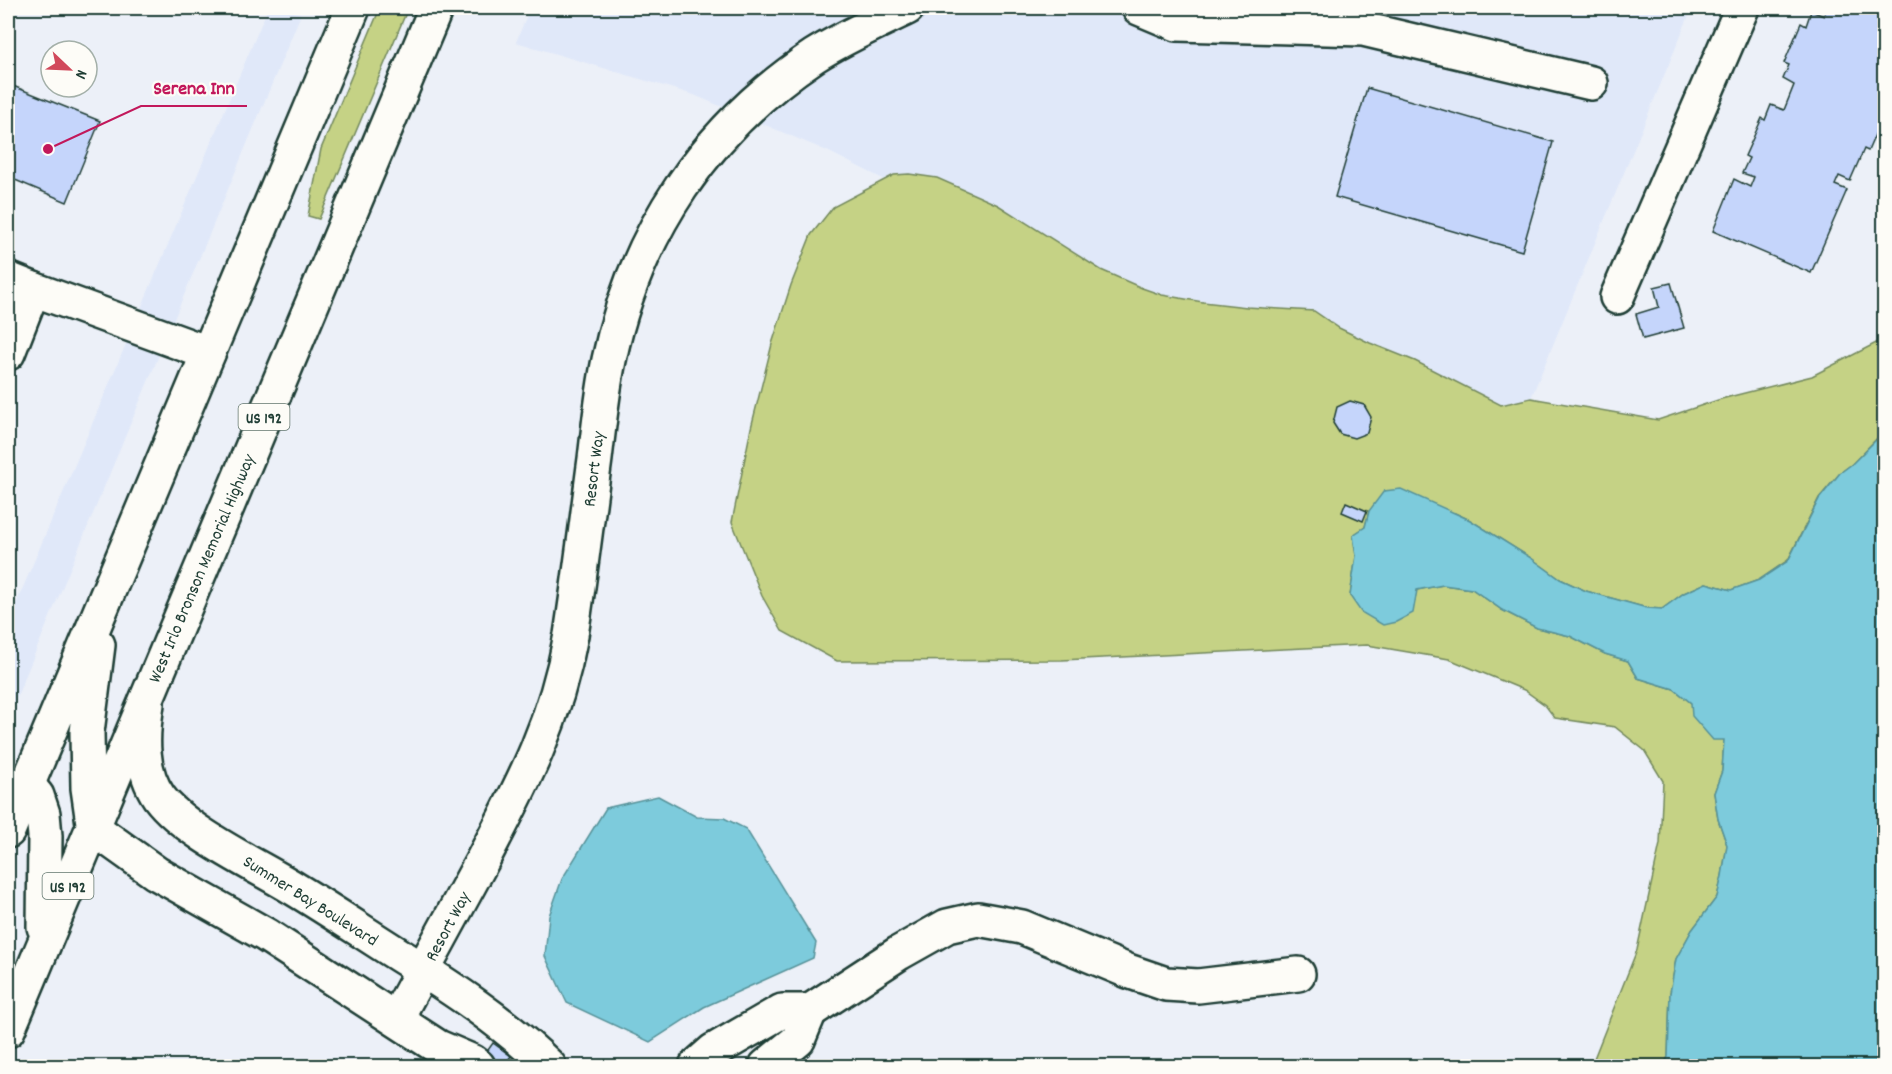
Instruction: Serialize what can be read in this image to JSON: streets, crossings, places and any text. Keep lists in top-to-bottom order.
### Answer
{
  "streets": {
    "main road": [
      "US 192",
      "Resort Way",
      "West Irlo Bronson Memorial Highway",
      "Summer Bay Boulevard"
    ]
  },
  "crossings": [
    ["Resort Way", "Summer Bay Boulevard"],
    ["West Irlo Bronson Memorial Highway", "Summer Bay Boulevard"]
  ],
  "places": ["Serena Inn"],
  "north": "bottom right"
}
